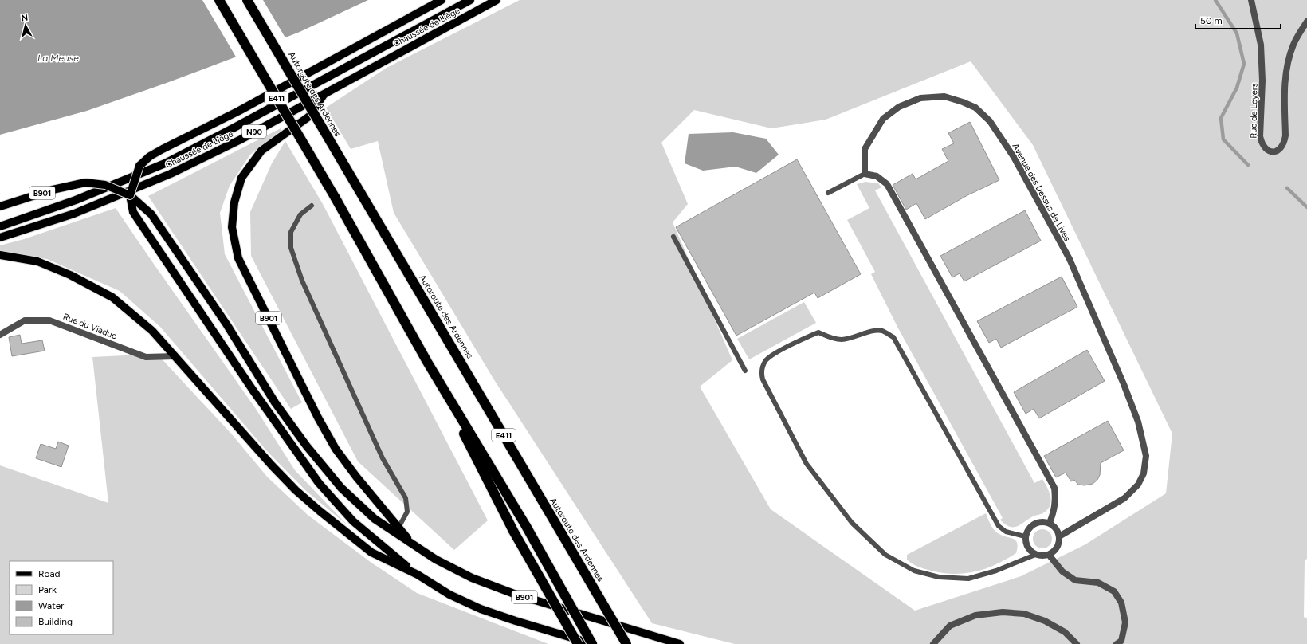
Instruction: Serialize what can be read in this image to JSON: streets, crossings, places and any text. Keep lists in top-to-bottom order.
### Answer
{
  "streets": {
    "highway": ["Autoroute des Ardennes", "E411", "B901"],
    "main road": ["Chaussée de Liège", "N90"],
    "street": ["Rue de Loyers", "Avenue des Dessus de Lives", "Rue du Viaduc"]
  },
  "crossings": [
    ["Chaussée de Liège", "B901"],
    ["E411", "B901"]
  ],
  "water": ["La Meuse"],
  "legend": [
    "Road",
    "Park",
    "Water",
    "Building"
  ],
  "scale_bar": "50 m",
  "north": "top"
}
